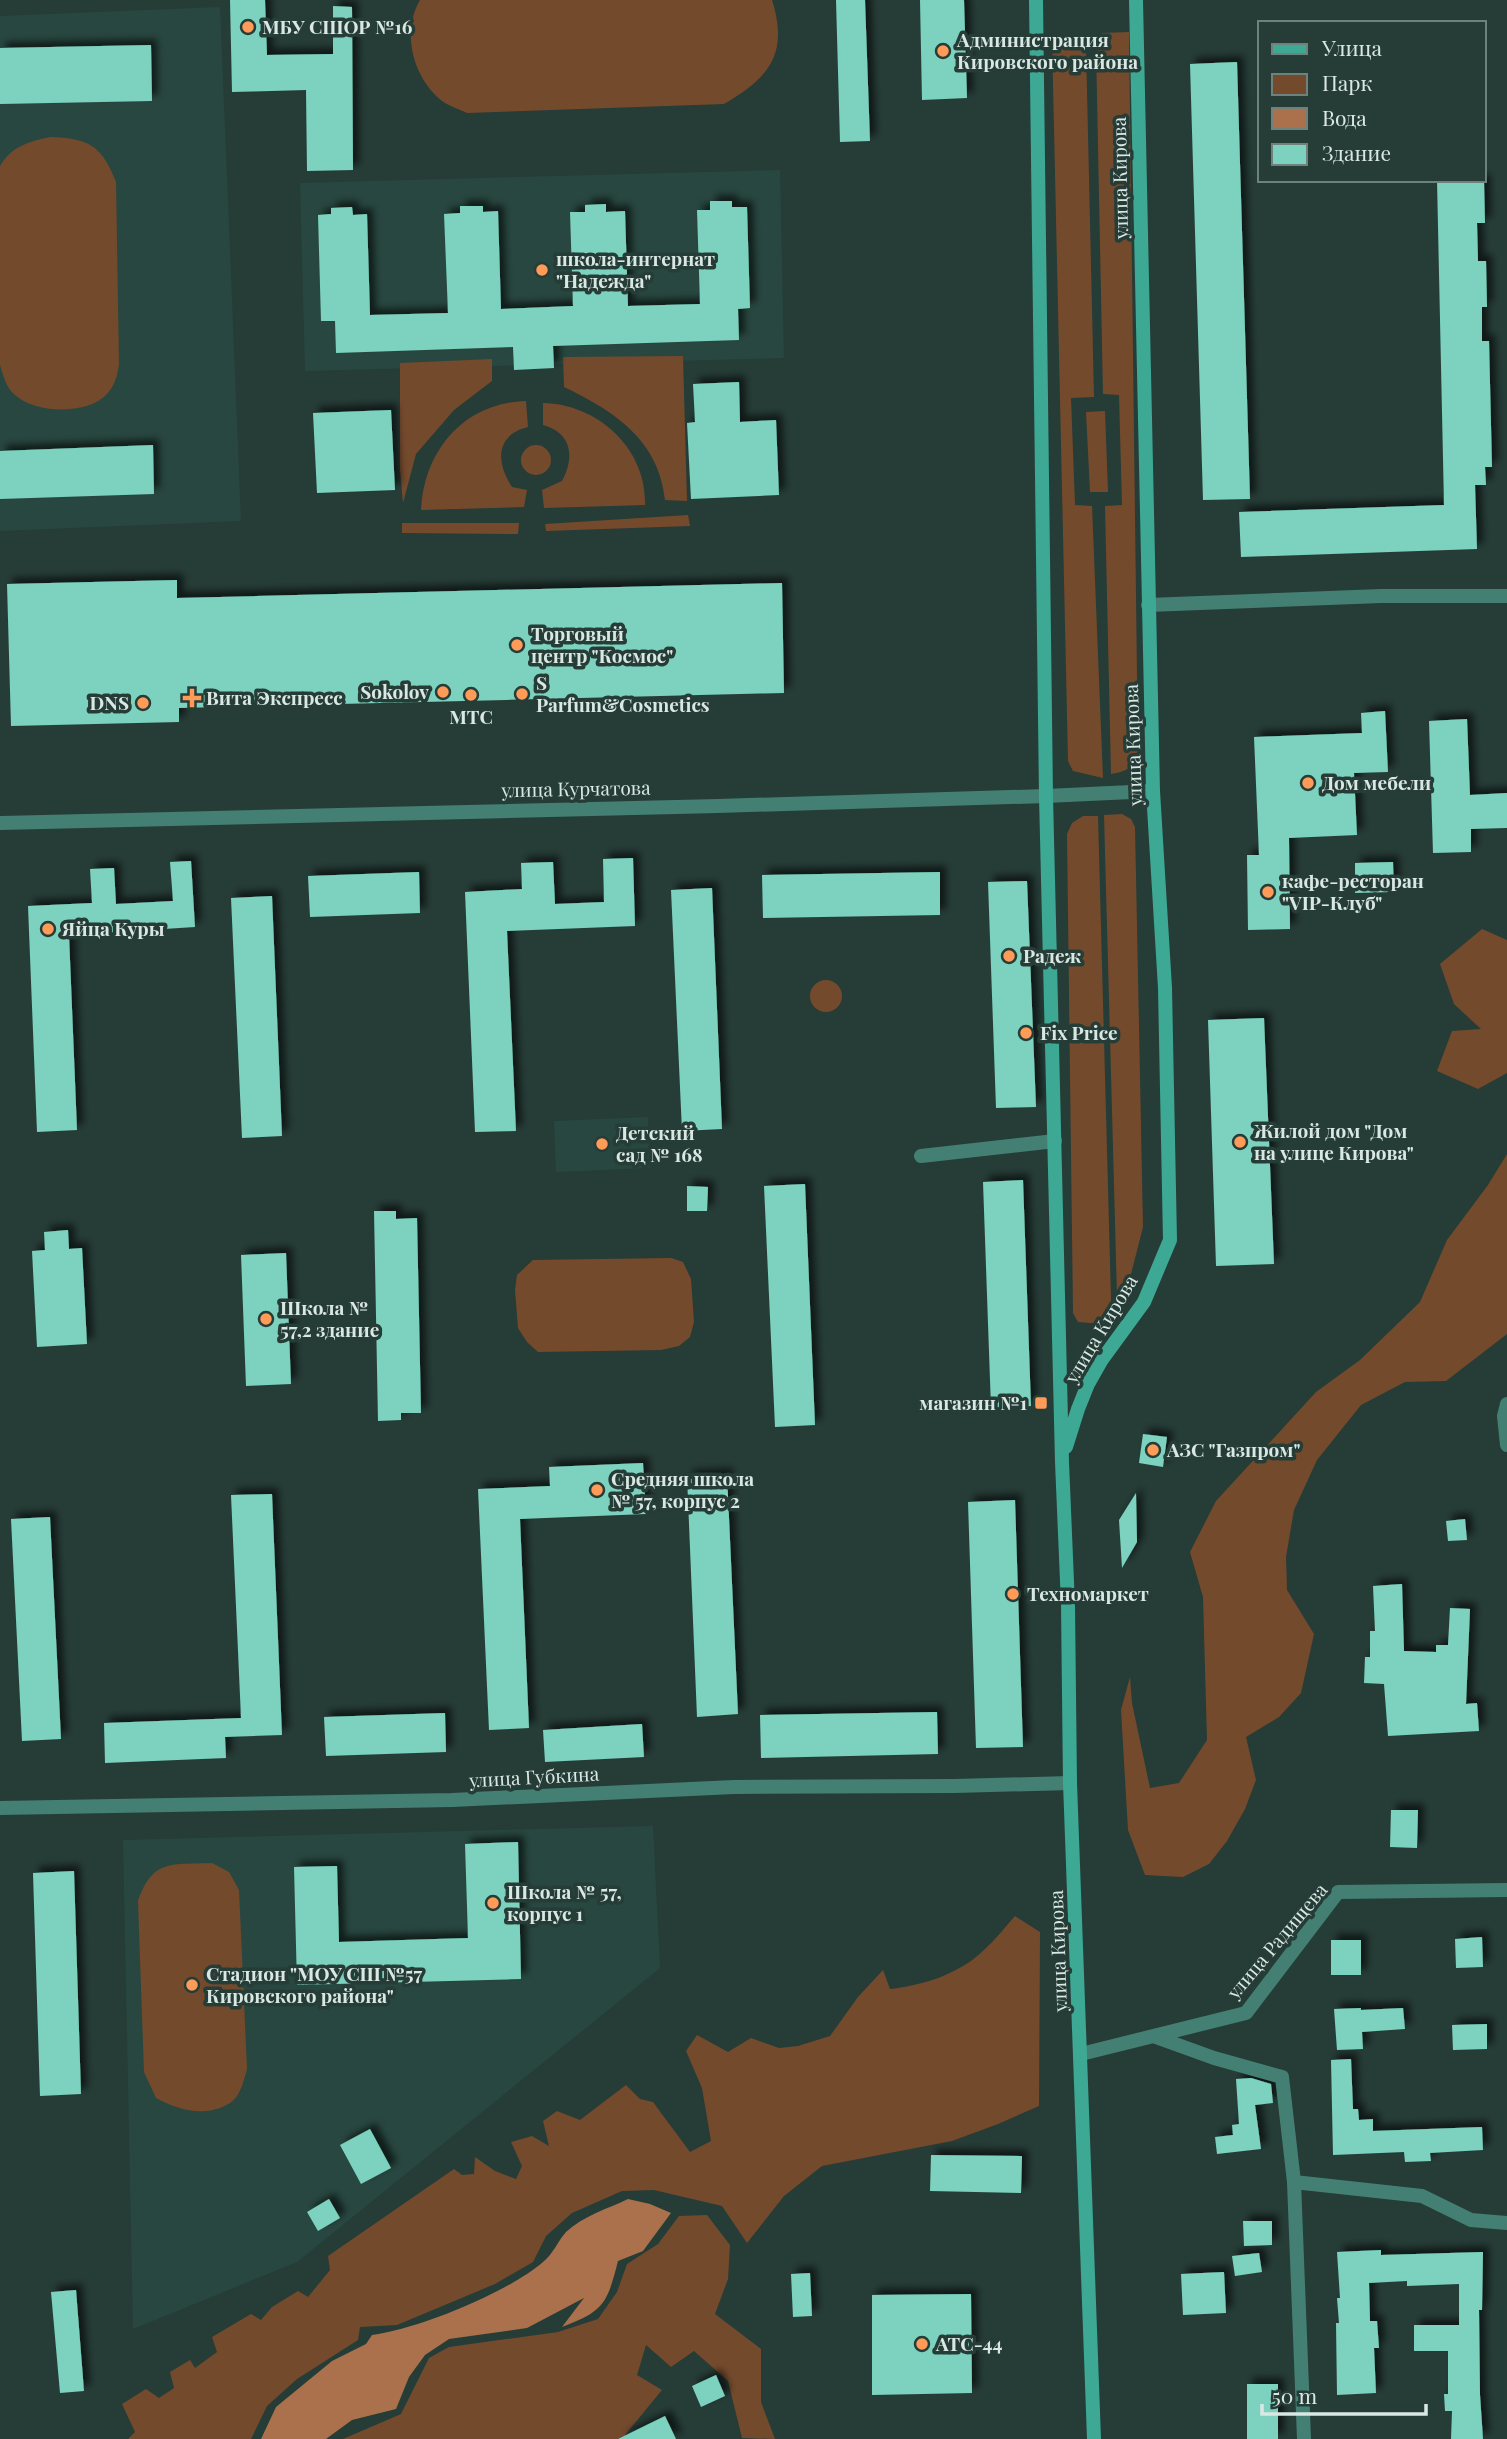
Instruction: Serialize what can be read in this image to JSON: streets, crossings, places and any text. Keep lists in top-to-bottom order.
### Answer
{
  "streets": {
    "main road": ["улица Кирова"],
    "street": ["улица Курчатова", "улица Губкина", "улица Радищева"]
  },
  "crossings": [
    ["улица Кирова", "улица Курчатова"],
    ["улица Кирова", "улица Губкина"],
    ["улица Кирова", "улица Радищева"]
  ],
  "places": {
    "other": [
      "МБУ СШОР №16",
      "Администрация Кировского района",
      "школа-интернат \"Надежда\"",
      "Торговый центр \"Космос\"",
      "Sokolov",
      "S Parfum&Cosmetics",
      "МТС",
      "DNS",
      "Дом мебели",
      "кафе-ресторан \"VIP-Клуб\"",
      "Яйца Куры",
      "Радеж",
      "Fix Price",
      "Жилой дом \"Дом на улице Кирова\"",
      "Детский сад № 168",
      "Школа № 57,2 здание",
      "АЗС \"Газпром\"",
      "Средняя школа № 57, корпус 2",
      "Техномаркет",
      "Школа № 57, корпус 1",
      "Стадион \"МОУ СШ №57 Кировского района\"",
      "АТС-44"
    ],
    "health": ["Вита Экспресс"],
    "transit": ["магазин №1"]
  },
  "legend": [
    "Улица",
    "Парк",
    "Вода",
    "Здание"
  ],
  "scale_bar": "50 m"
}
